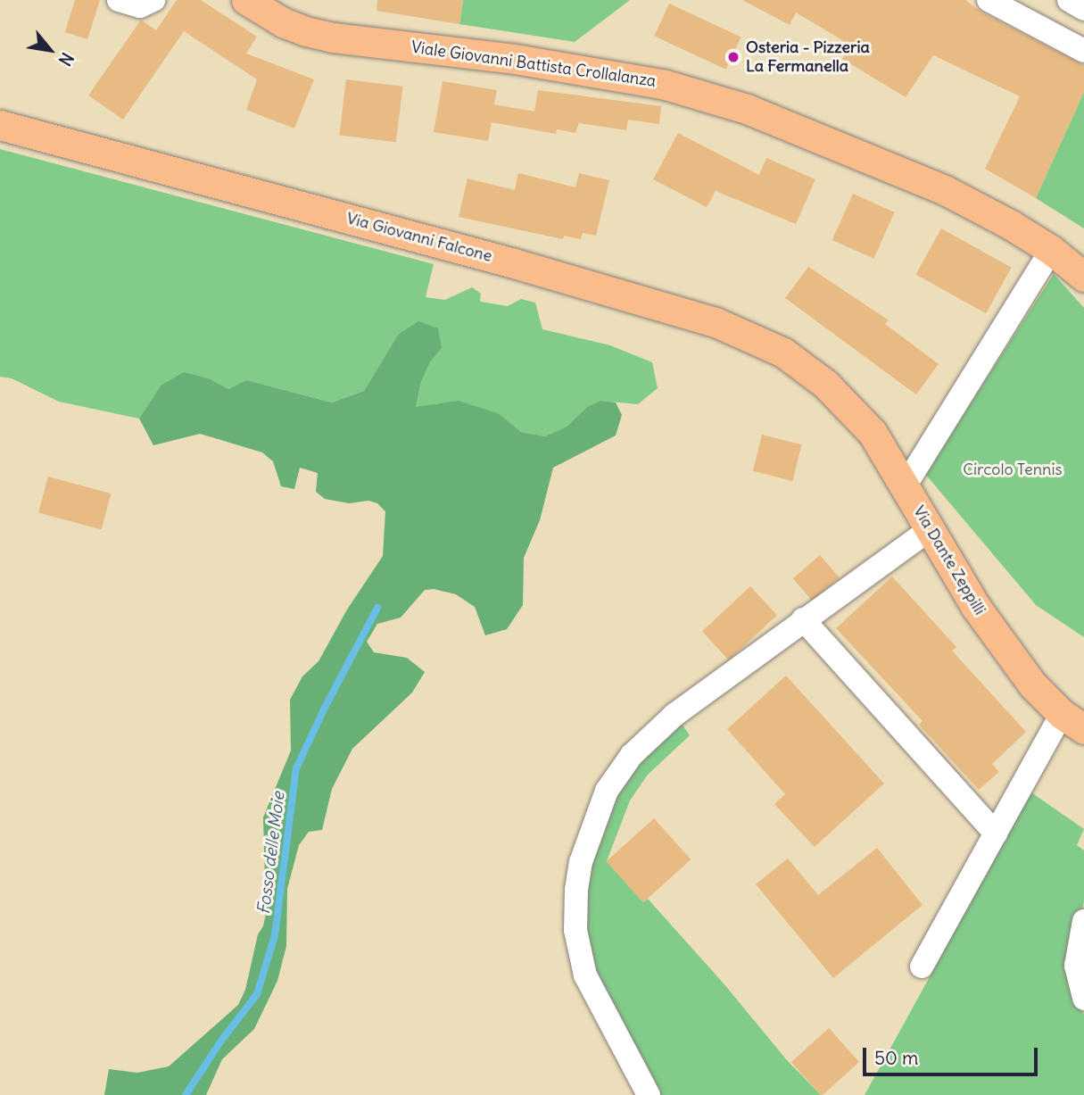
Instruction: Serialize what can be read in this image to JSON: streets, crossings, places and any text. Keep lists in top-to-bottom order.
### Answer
{
  "streets": {
    "main road": ["Viale Giovanni Battista Crollalanza", "Via Giovanni Falcone", "Via Dante Zeppilli"]
  },
  "crossings": [
    ["Via Giovanni Falcone", "Via Dante Zeppilli"]
  ],
  "water": ["Fosso delle Moie"],
  "parks": ["Circolo Tennis"],
  "places": ["Osteria - Pizzeria La Fermanella"],
  "scale_bar": "50 m",
  "north": "bottom right"
}
